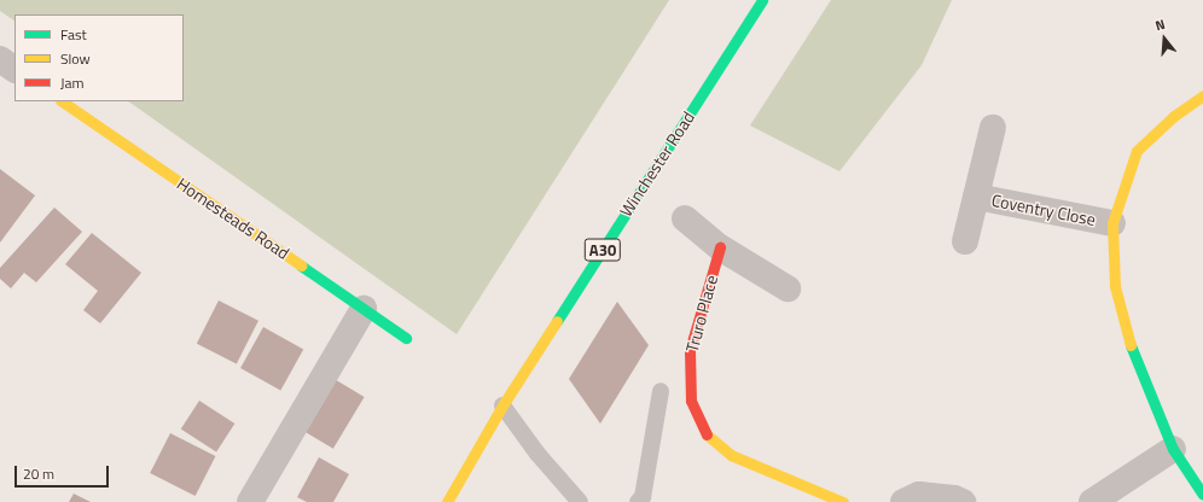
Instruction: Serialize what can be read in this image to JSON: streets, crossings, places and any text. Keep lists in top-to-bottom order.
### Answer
{
  "streets": {
    "street": [
      "Winchester Road",
      "Coventry Close",
      "Homesteads Road",
      "A30",
      "Truro Place"
    ]
  },
  "legend": ["Fast", "Slow", "Jam"],
  "scale_bar": "20 m",
  "north": "top"
}
